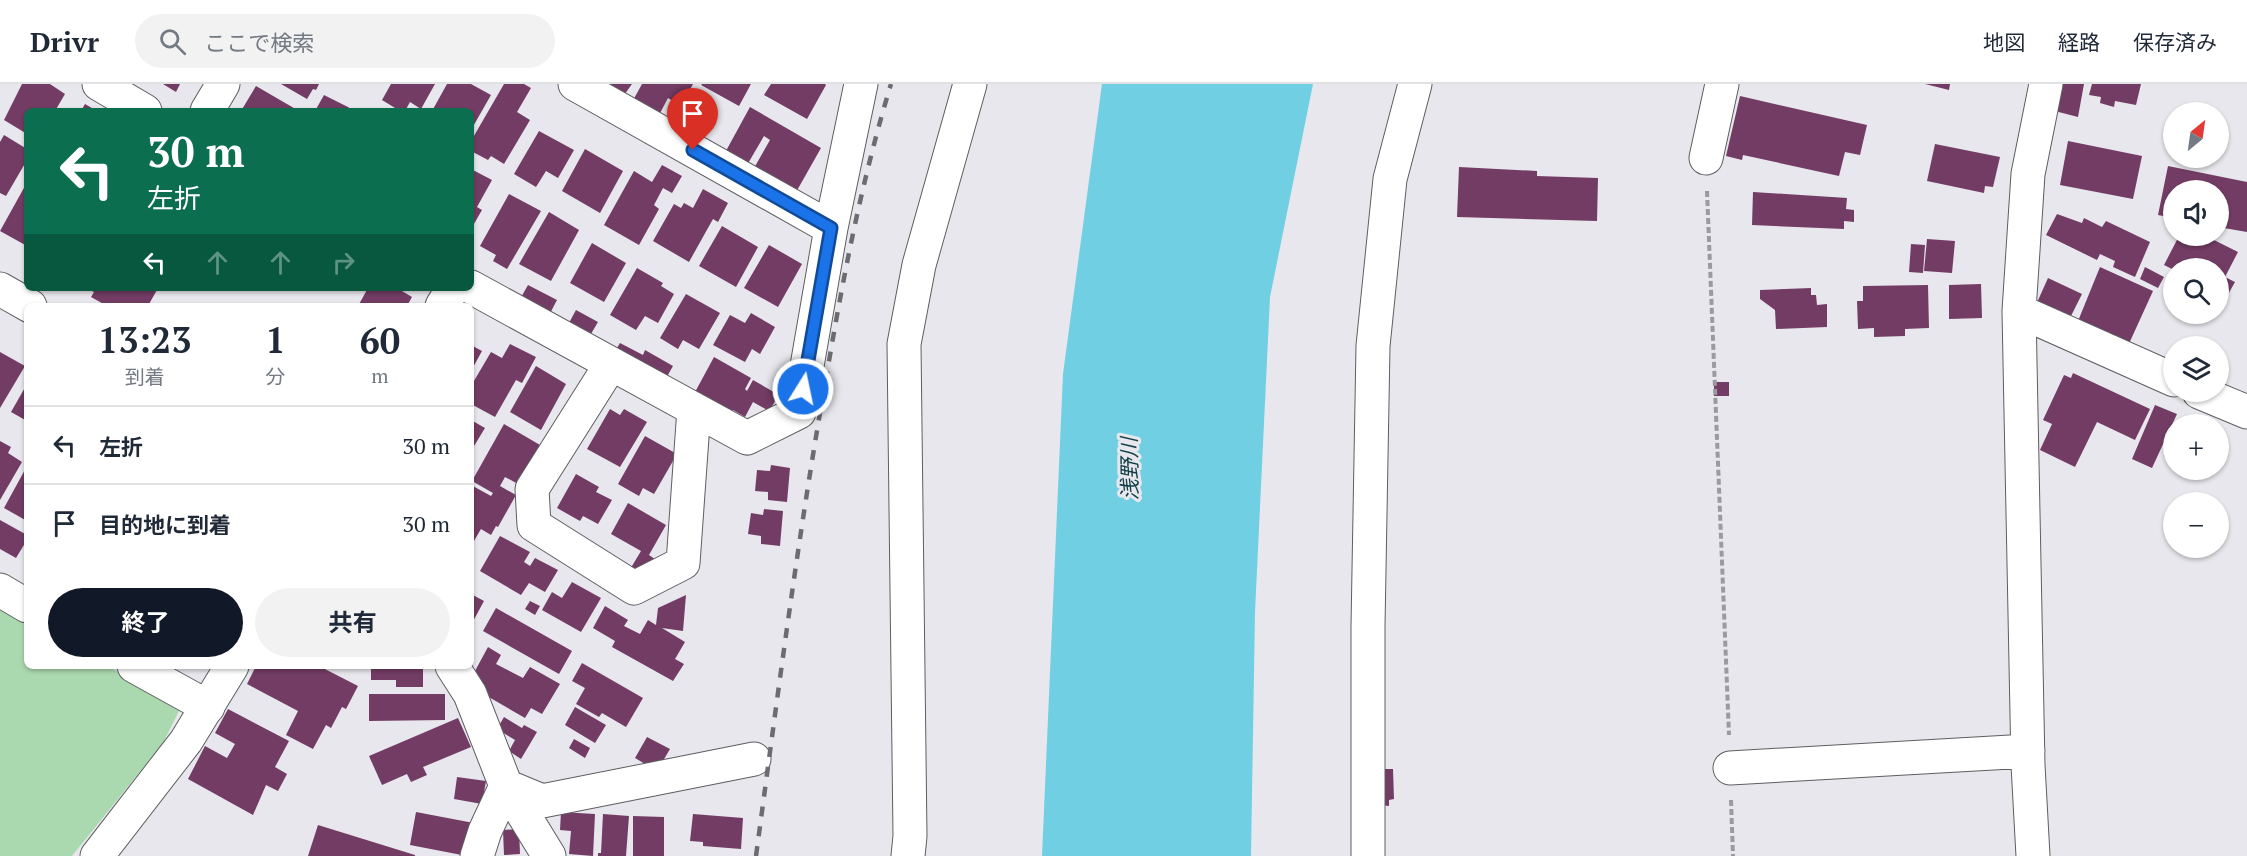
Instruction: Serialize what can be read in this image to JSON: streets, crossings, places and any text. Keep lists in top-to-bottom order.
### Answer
{
  "water": ["浅野川"],
  "north": "top right",
  "page": {
    "header": "Drivr",
    "search": "ここで検索",
    "nav": ["地図", "経路", "保存済み"],
    "map_buttons": ["+", "−"],
    "turn": ["30 m", "左折"],
    "eta": [
      "13:23",
      "到着",
      "1",
      "分",
      "60",
      "m"
    ],
    "list": [
      {
        "name": "左折",
        "value": "30 m"
      },
      {
        "name": "目的地に到着",
        "value": "30 m"
      }
    ],
    "buttons": ["終了", "共有"]
  }
}
